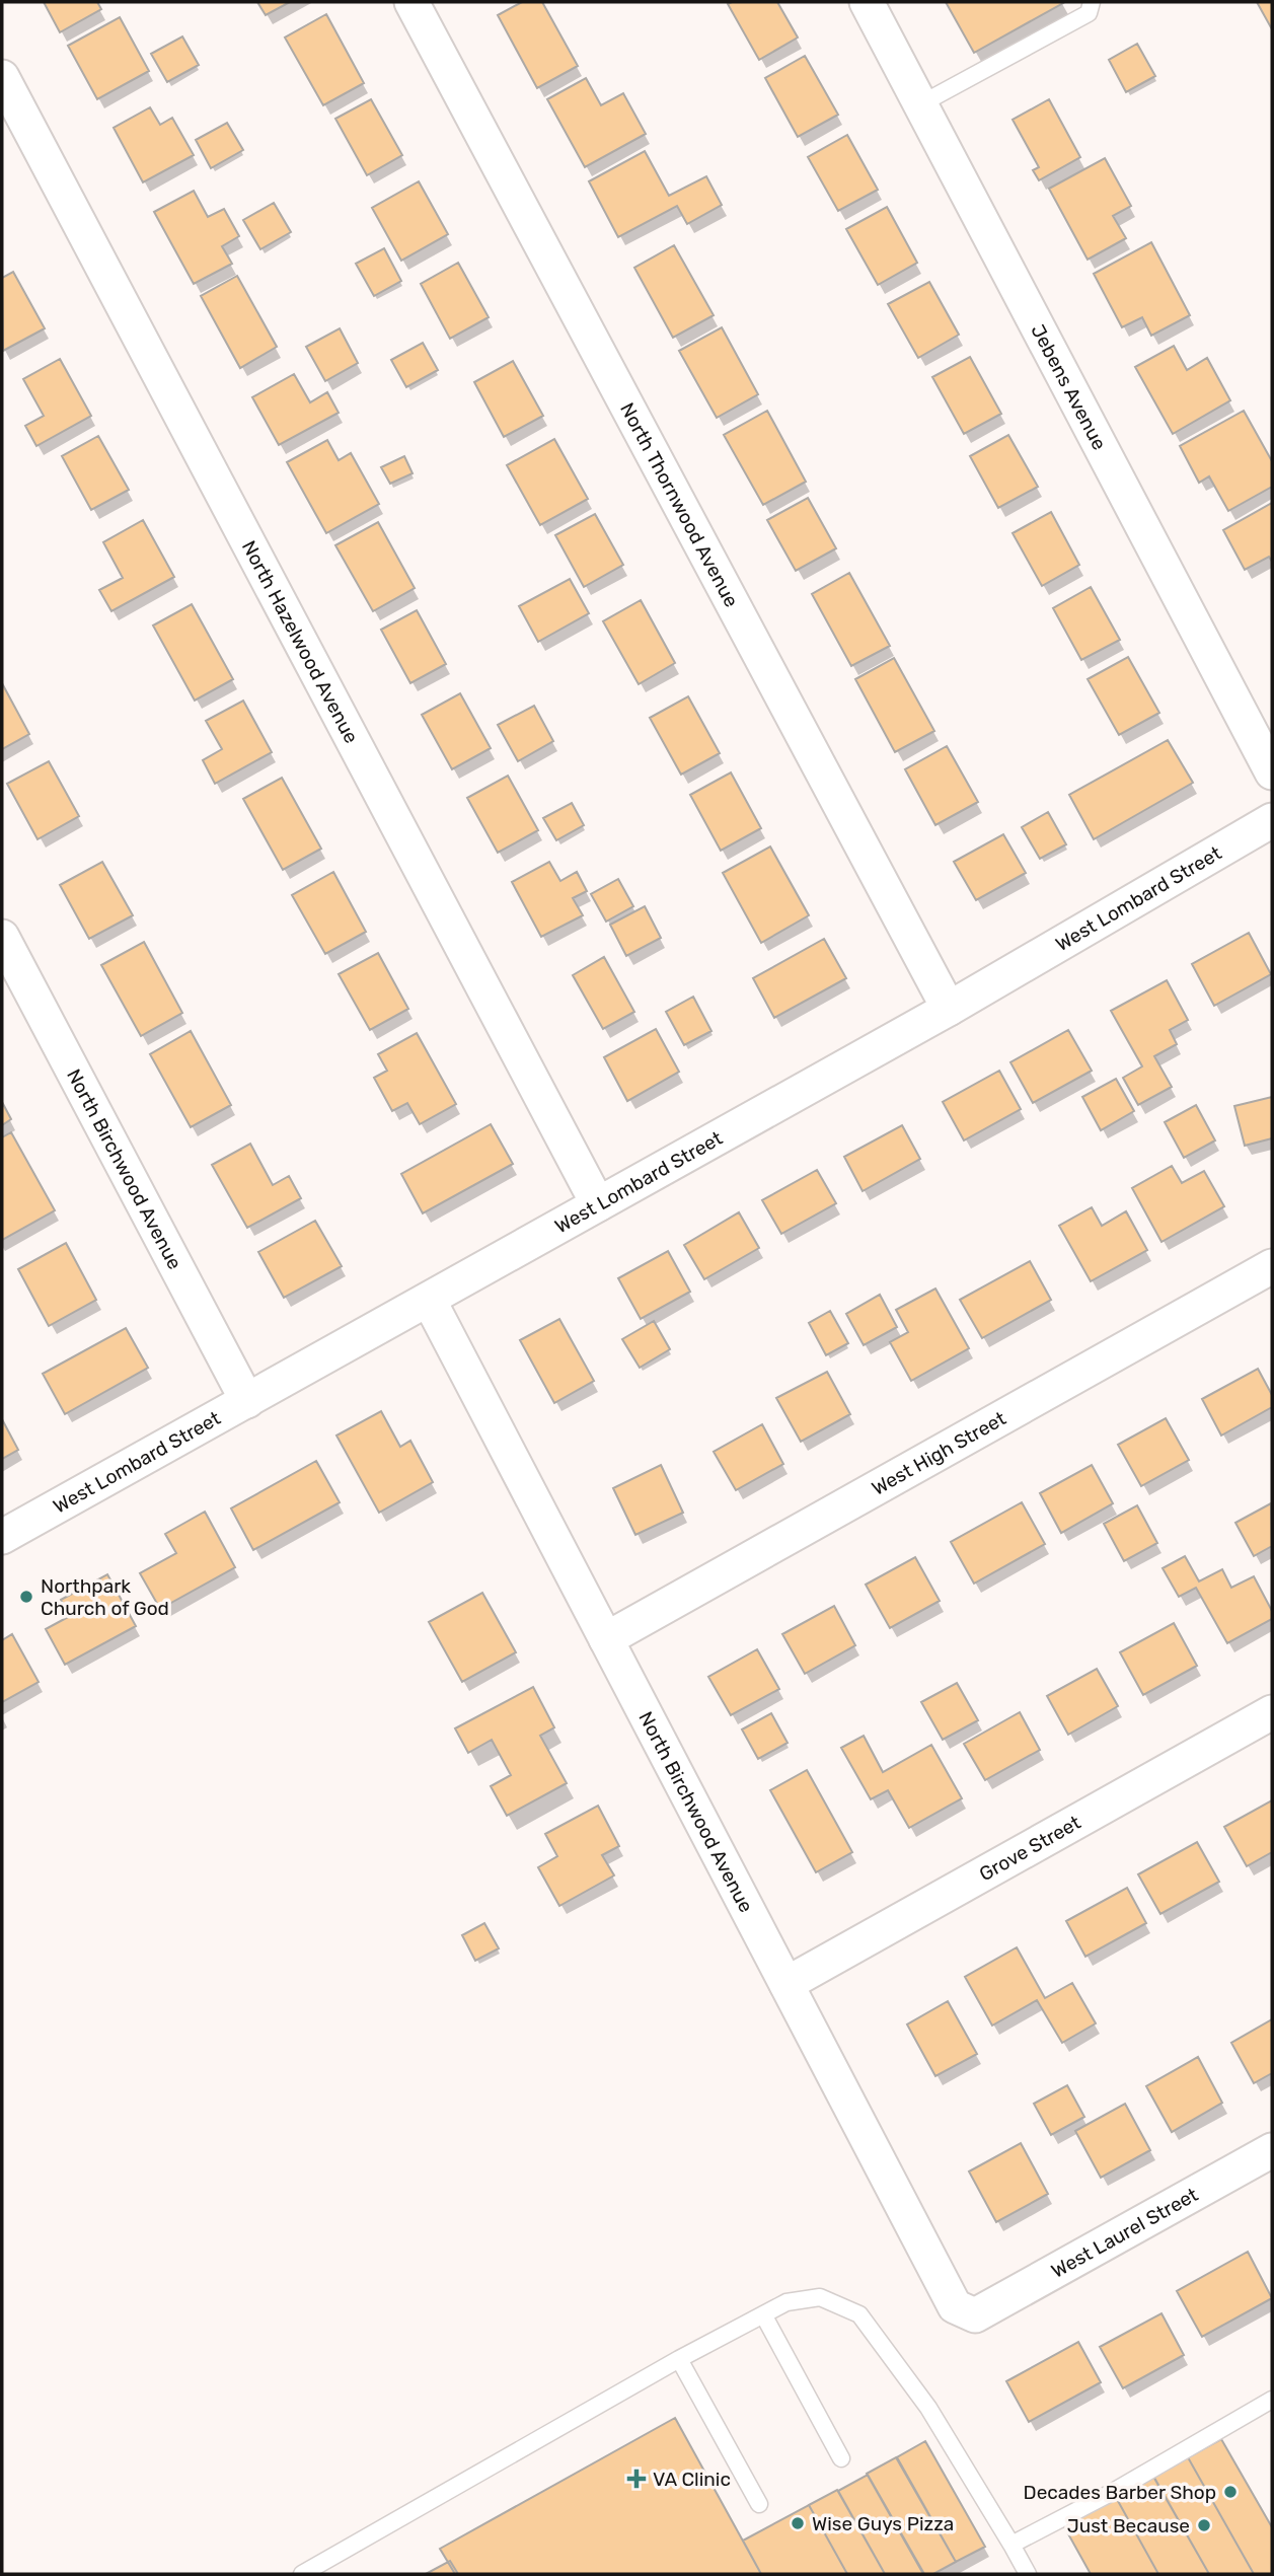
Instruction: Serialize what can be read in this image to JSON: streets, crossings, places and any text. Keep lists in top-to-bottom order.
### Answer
{
  "streets": {
    "street": [
      "Jebens Avenue",
      "North Thornwood Avenue",
      "North Hazelwood Avenue",
      "West Lombard Street",
      "North Birchwood Avenue",
      "West High Street",
      "Grove Street",
      "West Laurel Street"
    ]
  },
  "crossings": [
    ["North Thornwood Avenue", "West Lombard Street"],
    ["North Hazelwood Avenue", "West Lombard Street"],
    ["West Lombard Street", "North Birchwood Avenue"],
    ["North Birchwood Avenue", "West High Street"],
    ["North Birchwood Avenue", "Grove Street"],
    ["North Birchwood Avenue", "West Laurel Street"]
  ],
  "places": {
    "other": [
      "Northpark Church of God",
      "Decades Barber Shop",
      "Wise Guys Pizza",
      "Just Because"
    ],
    "health": ["VA Clinic"]
  }
}
